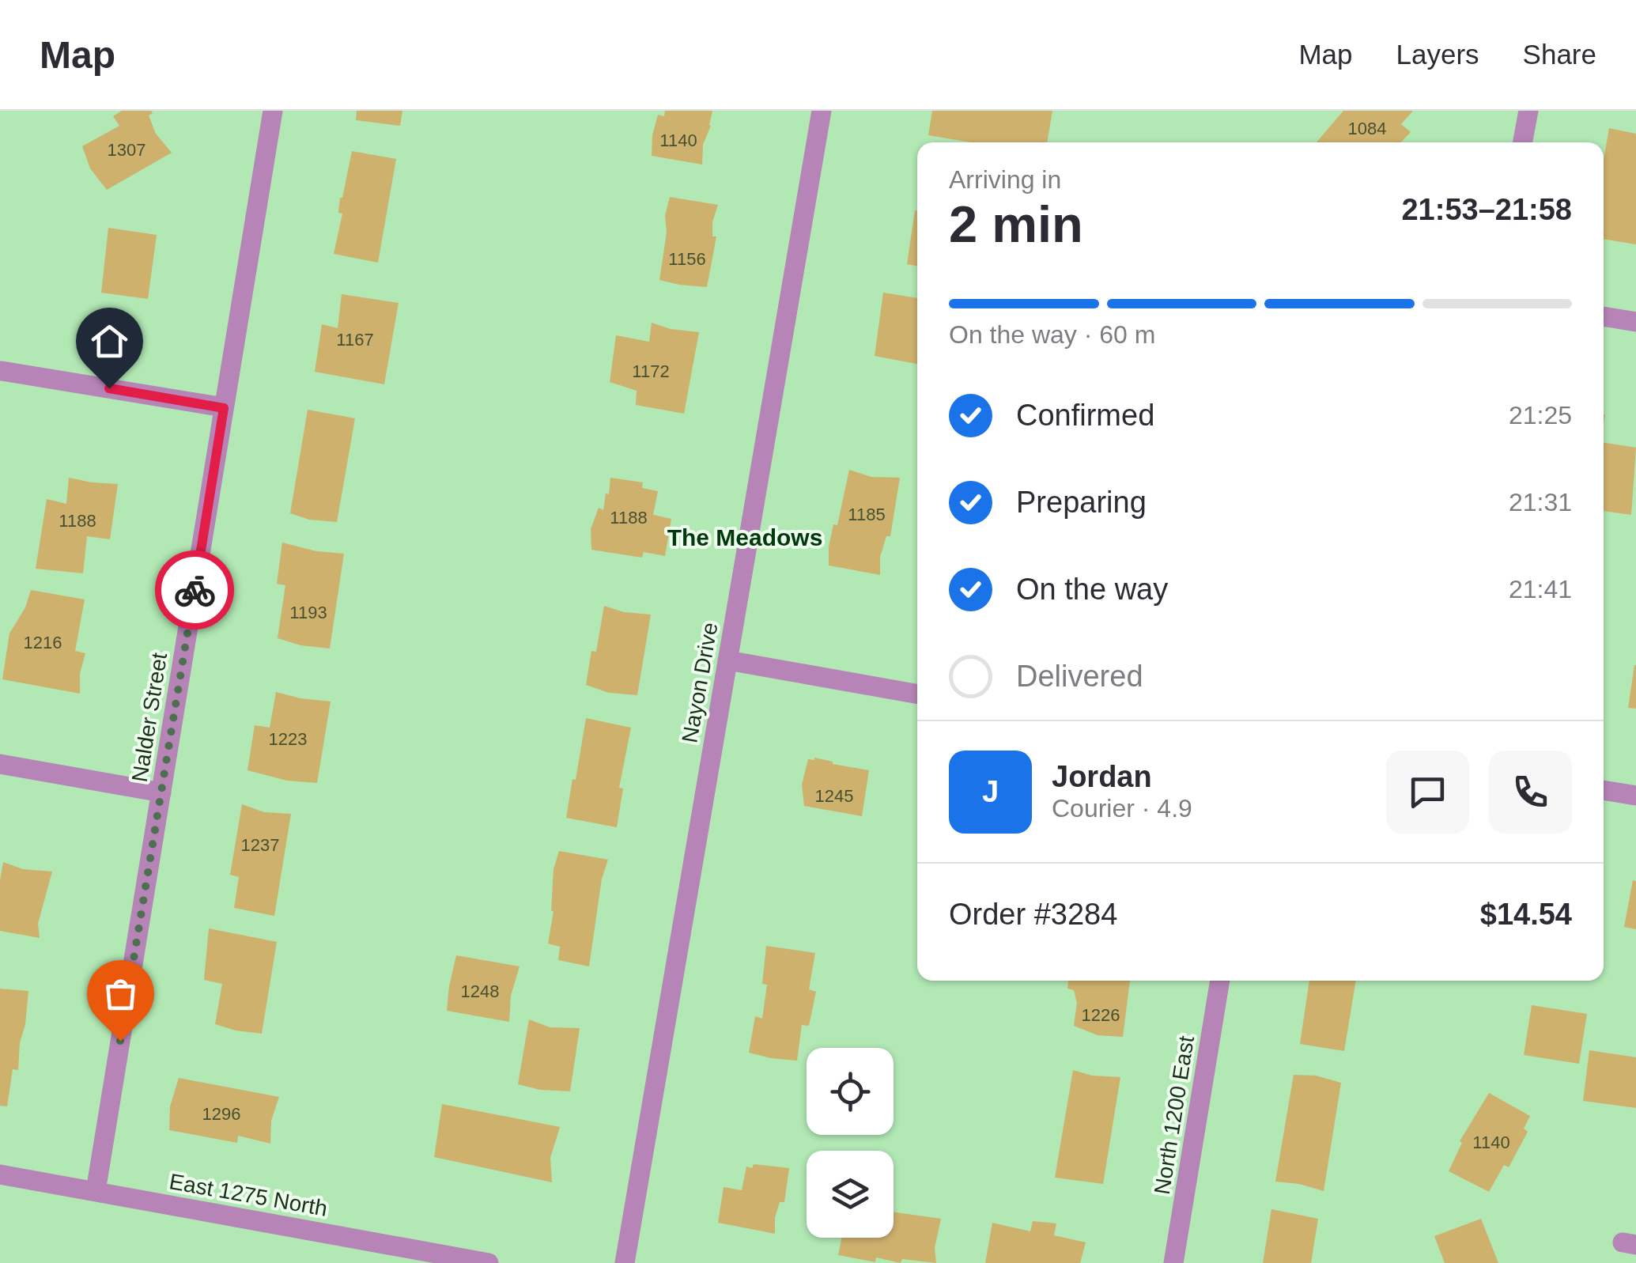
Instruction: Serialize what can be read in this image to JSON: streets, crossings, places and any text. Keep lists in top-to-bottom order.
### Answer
{
  "streets": {
    "street": [
      "Nayon Drive",
      "Nalder Street",
      "North 1200 East",
      "East 1275 North"
    ]
  },
  "crossings": [
    ["Nalder Street", "East 1275 North"]
  ],
  "districts": ["The Meadows"],
  "house_numbers": [
    "1084",
    "1140",
    "1307",
    "1156",
    "1167",
    "1172",
    "1185",
    "1188",
    "1188",
    "1193",
    "1216",
    "1223",
    "1245",
    "1237",
    "1248",
    "1226",
    "1296",
    "1140"
  ],
  "page": {
    "header": "Map",
    "nav": ["Map", "Layers", "Share"],
    "heading": ["2 min", "Arriving in", "21:53–21:58"],
    "panel": [
      "Jordan",
      "Courier · 4.9",
      "Order #3284",
      "$14.54"
    ],
    "bar": "On the way · 60 m",
    "list": [
      ["Confirmed", "21:25"],
      ["Preparing", "21:31"],
      ["On the way", "21:41"],
      "Delivered"
    ],
    "round": "J"
  }
}
